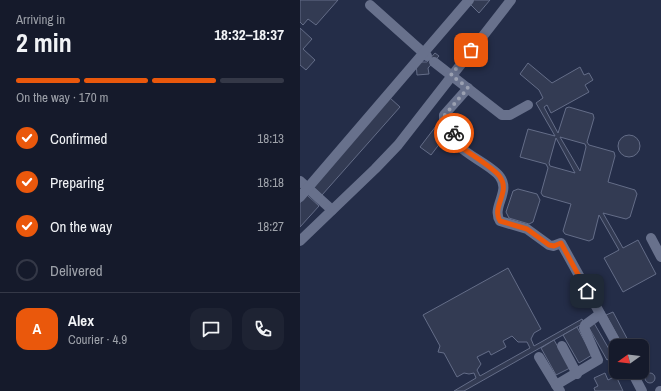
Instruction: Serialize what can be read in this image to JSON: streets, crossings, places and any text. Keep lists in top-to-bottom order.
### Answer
{
  "north": "left",
  "page": {
    "heading": ["2 min", "Arriving in", "18:32–18:37"],
    "panel": ["Alex", "Courier · 4.9"],
    "bar": "On the way · 170 m",
    "list": [
      ["Confirmed", "18:13"],
      ["Preparing", "18:18"],
      ["On the way", "18:27"],
      "Delivered"
    ],
    "round": "A"
  }
}
